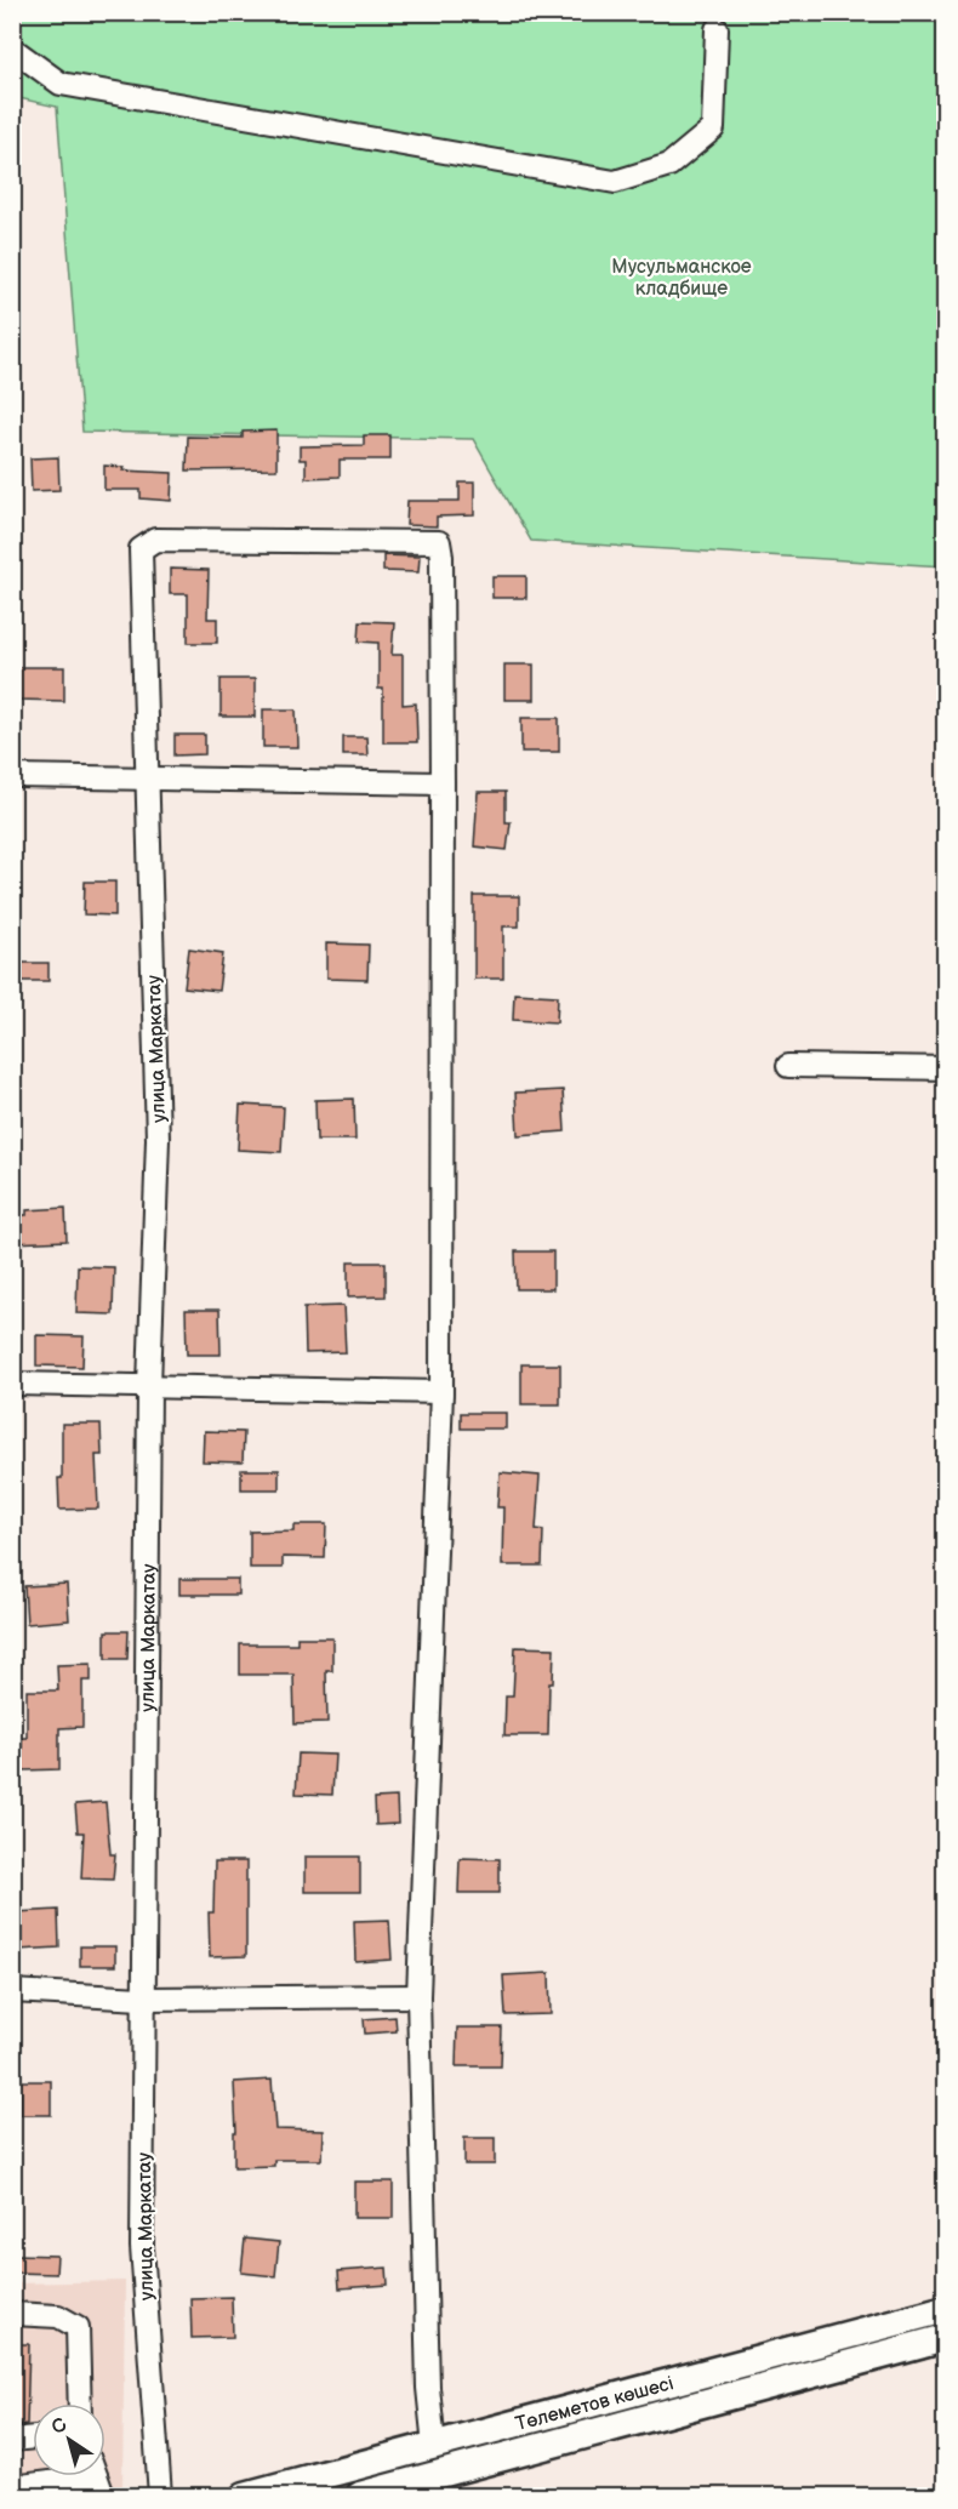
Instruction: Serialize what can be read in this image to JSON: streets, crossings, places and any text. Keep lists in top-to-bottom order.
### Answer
{
  "streets": {
    "main road": ["Төлеметов көшесі"],
    "street": ["улица Маркатау"]
  },
  "parks": ["Мусульманское кладбище"],
  "north": "top left"
}
